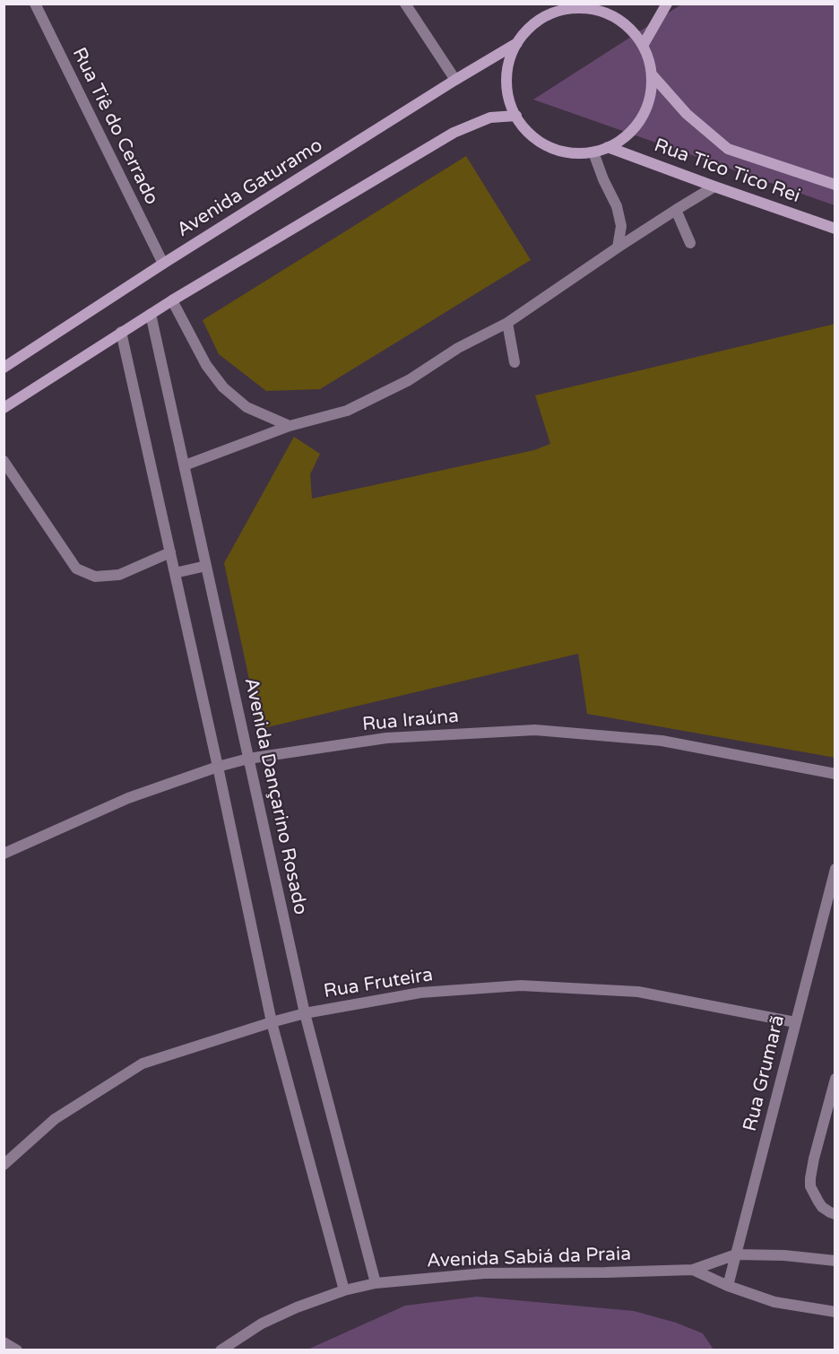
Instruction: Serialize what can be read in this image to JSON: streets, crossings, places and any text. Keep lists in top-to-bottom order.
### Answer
{
  "streets": {
    "main road": ["Rua Tico Tico Rei", "Avenida Gaturamo"],
    "street": [
      "Rua Tiê do Cerrado",
      "Rua Iraúna",
      "Avenida Dançarino Rosado",
      "Rua Fruteira",
      "Rua Grumarã",
      "Avenida Sabiá da Praia"
    ]
  },
  "crossings": [
    ["Rua Tiê do Cerrado", "Avenida Gaturamo"],
    ["Rua Tico Tico Rei", "Avenida Gaturamo"],
    ["Rua Iraúna", "Avenida Dançarino Rosado"],
    ["Avenida Dançarino Rosado", "Rua Fruteira"],
    ["Avenida Dançarino Rosado", "Avenida Sabiá da Praia"],
    ["Rua Fruteira", "Rua Grumarã"],
    ["Rua Grumarã", "Avenida Sabiá da Praia"]
  ]
}
